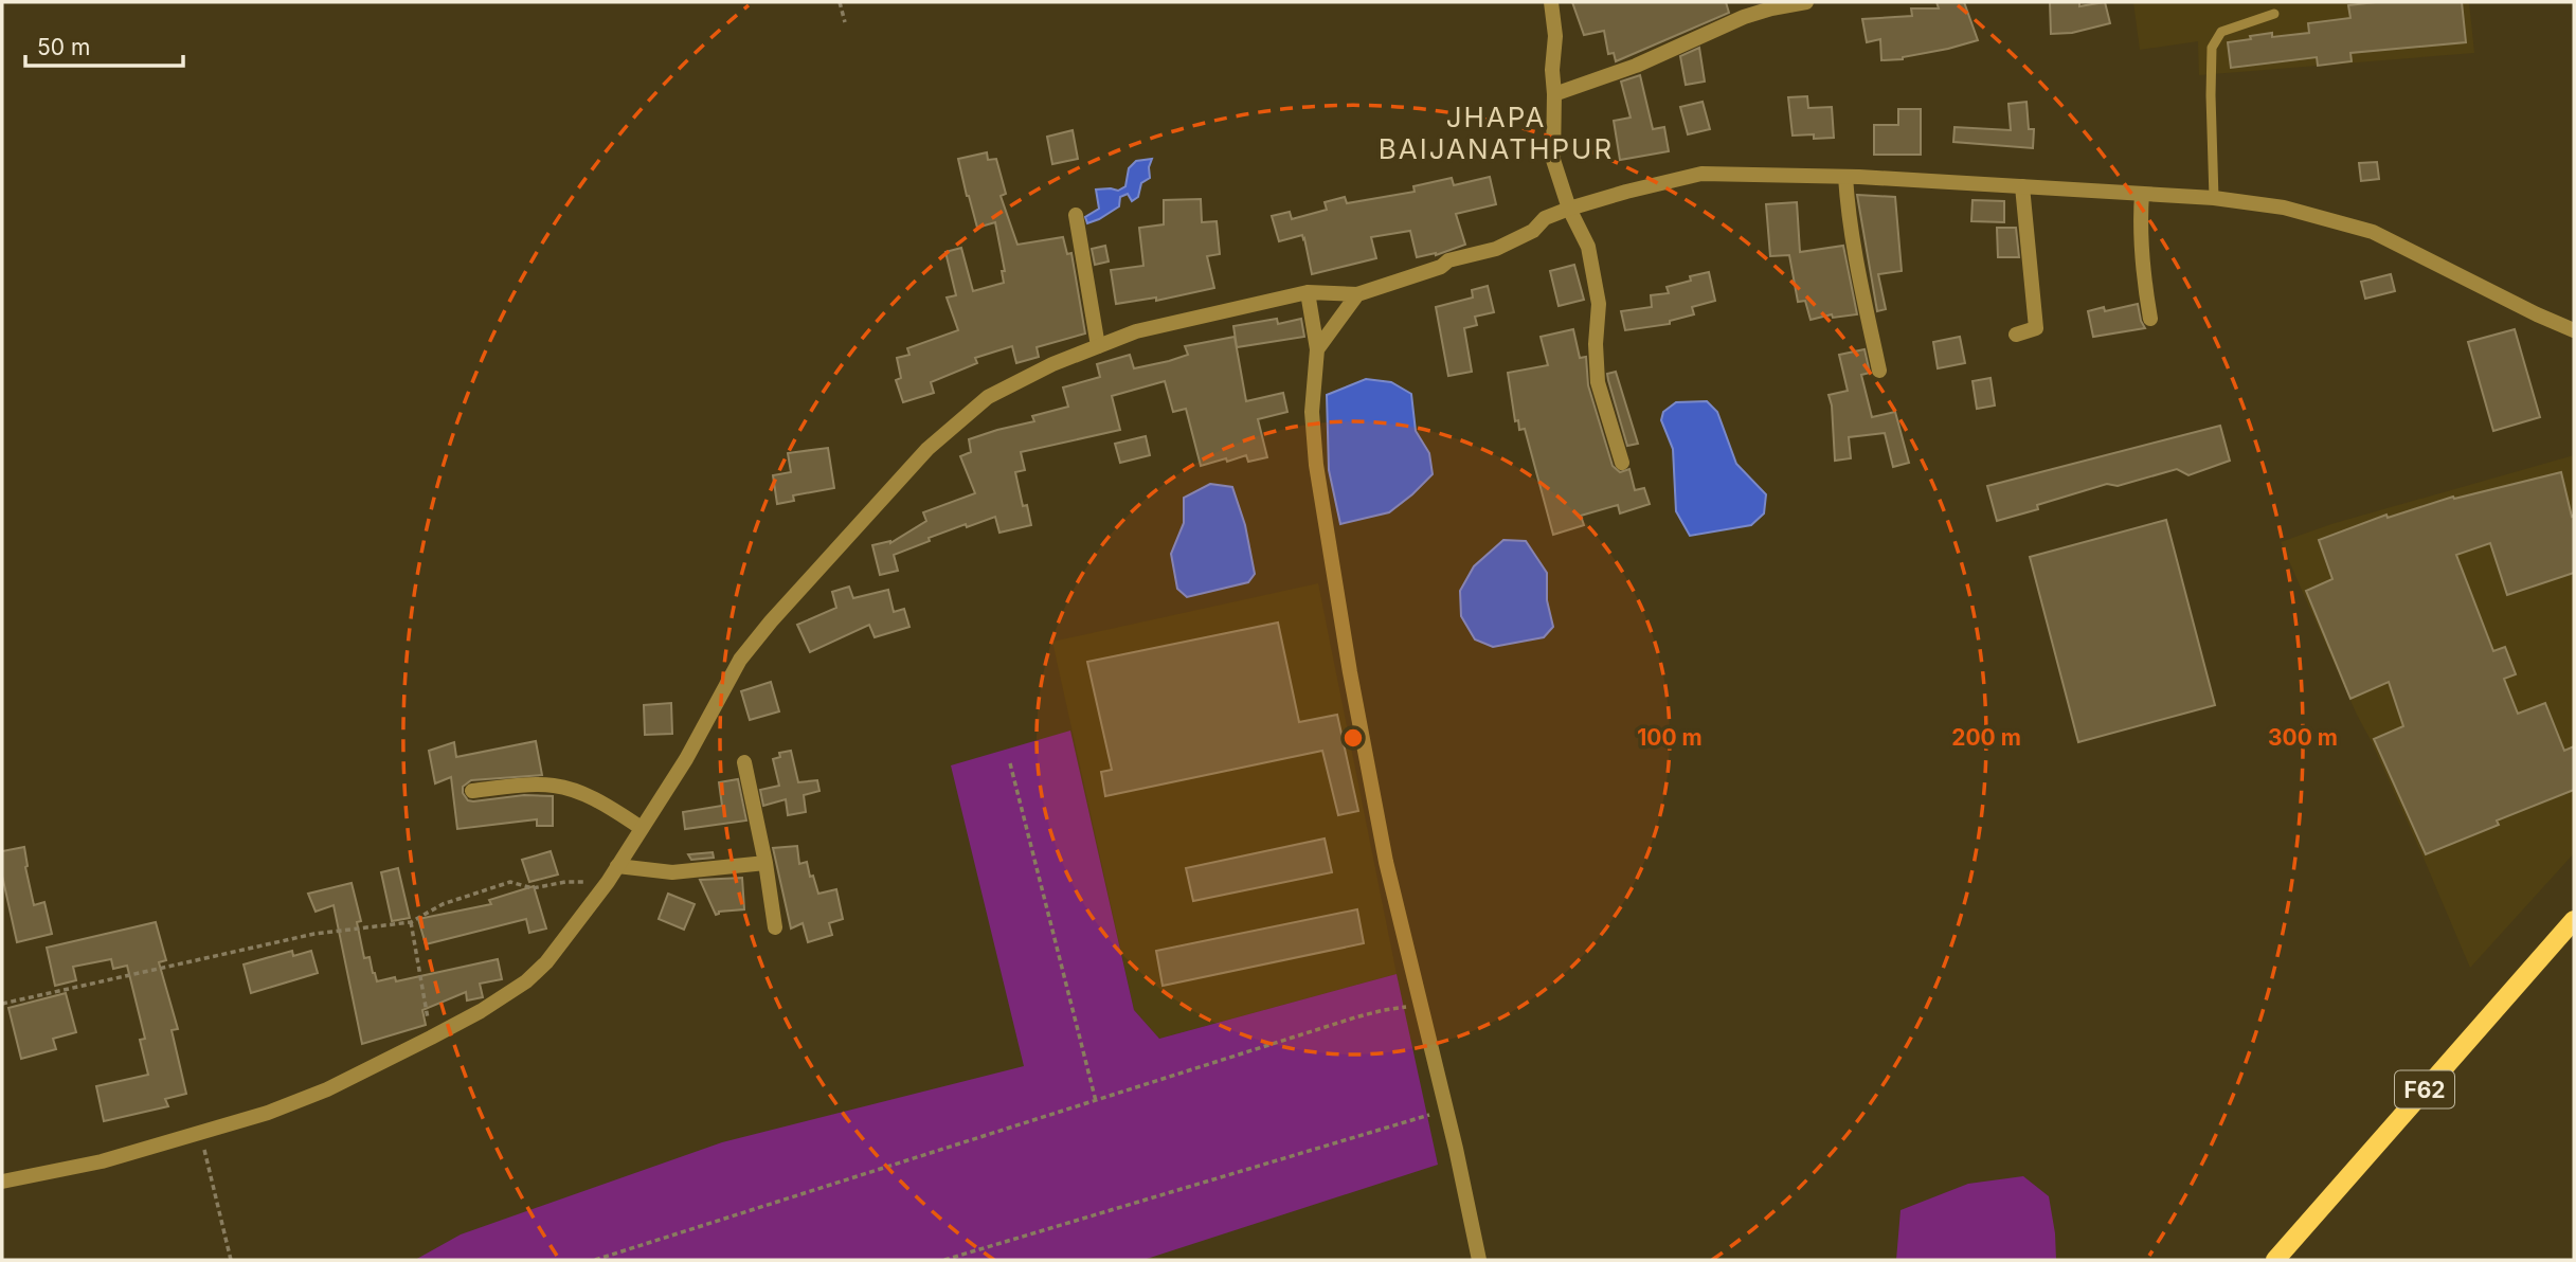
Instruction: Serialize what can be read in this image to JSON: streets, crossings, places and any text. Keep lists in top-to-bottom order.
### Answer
{
  "streets": {
    "main road": ["F62"]
  },
  "districts": ["JHAPA BAIJANATHPUR"],
  "scale_bar": "50 m",
  "rings": ["100 m", "200 m", "300 m"]
}
